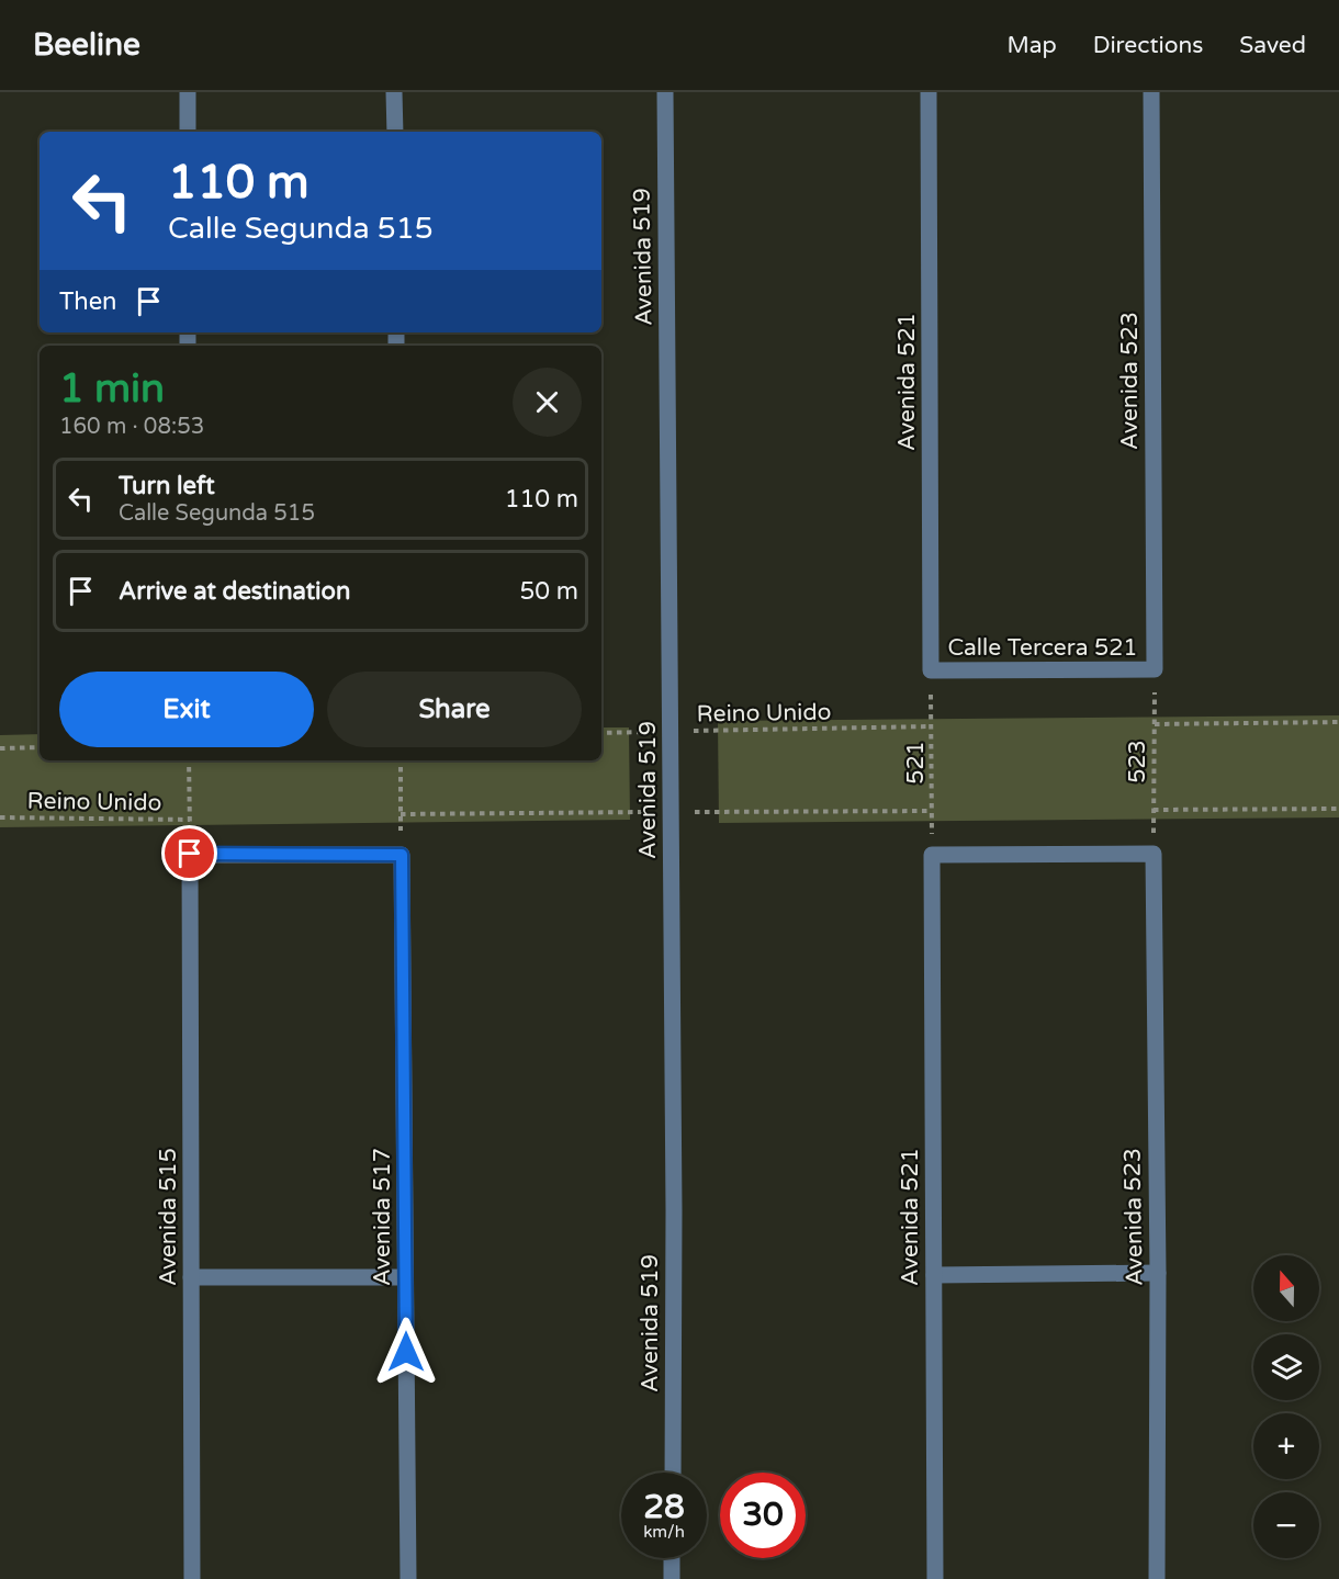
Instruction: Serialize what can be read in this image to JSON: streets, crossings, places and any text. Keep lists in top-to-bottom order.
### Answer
{
  "streets": {
    "street": [
      "Avenida 519",
      "Avenida 523",
      "Avenida 521",
      "Calle Tercera 521",
      "Avenida 515",
      "Avenida 517"
    ],
    "path": ["Reino Unido", "523", "521"]
  },
  "crossings": [
    ["Avenida 519", "Reino Unido"],
    ["Avenida 523", "Calle Tercera 521"],
    ["Avenida 523", "523"],
    ["Avenida 521", "Calle Tercera 521"],
    ["Avenida 521", "521"],
    ["Calle Tercera 521", "523"],
    ["Calle Tercera 521", "521"],
    ["Reino Unido", "521"]
  ],
  "north": "top",
  "page": {
    "header": "Beeline",
    "nav": ["Map", "Directions", "Saved"],
    "turn": ["110 m", "Calle Segunda 515"],
    "then": "Then",
    "heading": ["1 min", "160 m · 08:53"],
    "list": [
      {
        "name": "Turn left",
        "note": "Calle Segunda 515",
        "value": "110 m"
      },
      {
        "name": "Arrive at destination",
        "value": "50 m"
      }
    ],
    "buttons": ["Exit", "Share"],
    "map_buttons": ["+", "−"],
    "speed": "28 km/h",
    "limit": "30"
  }
}
